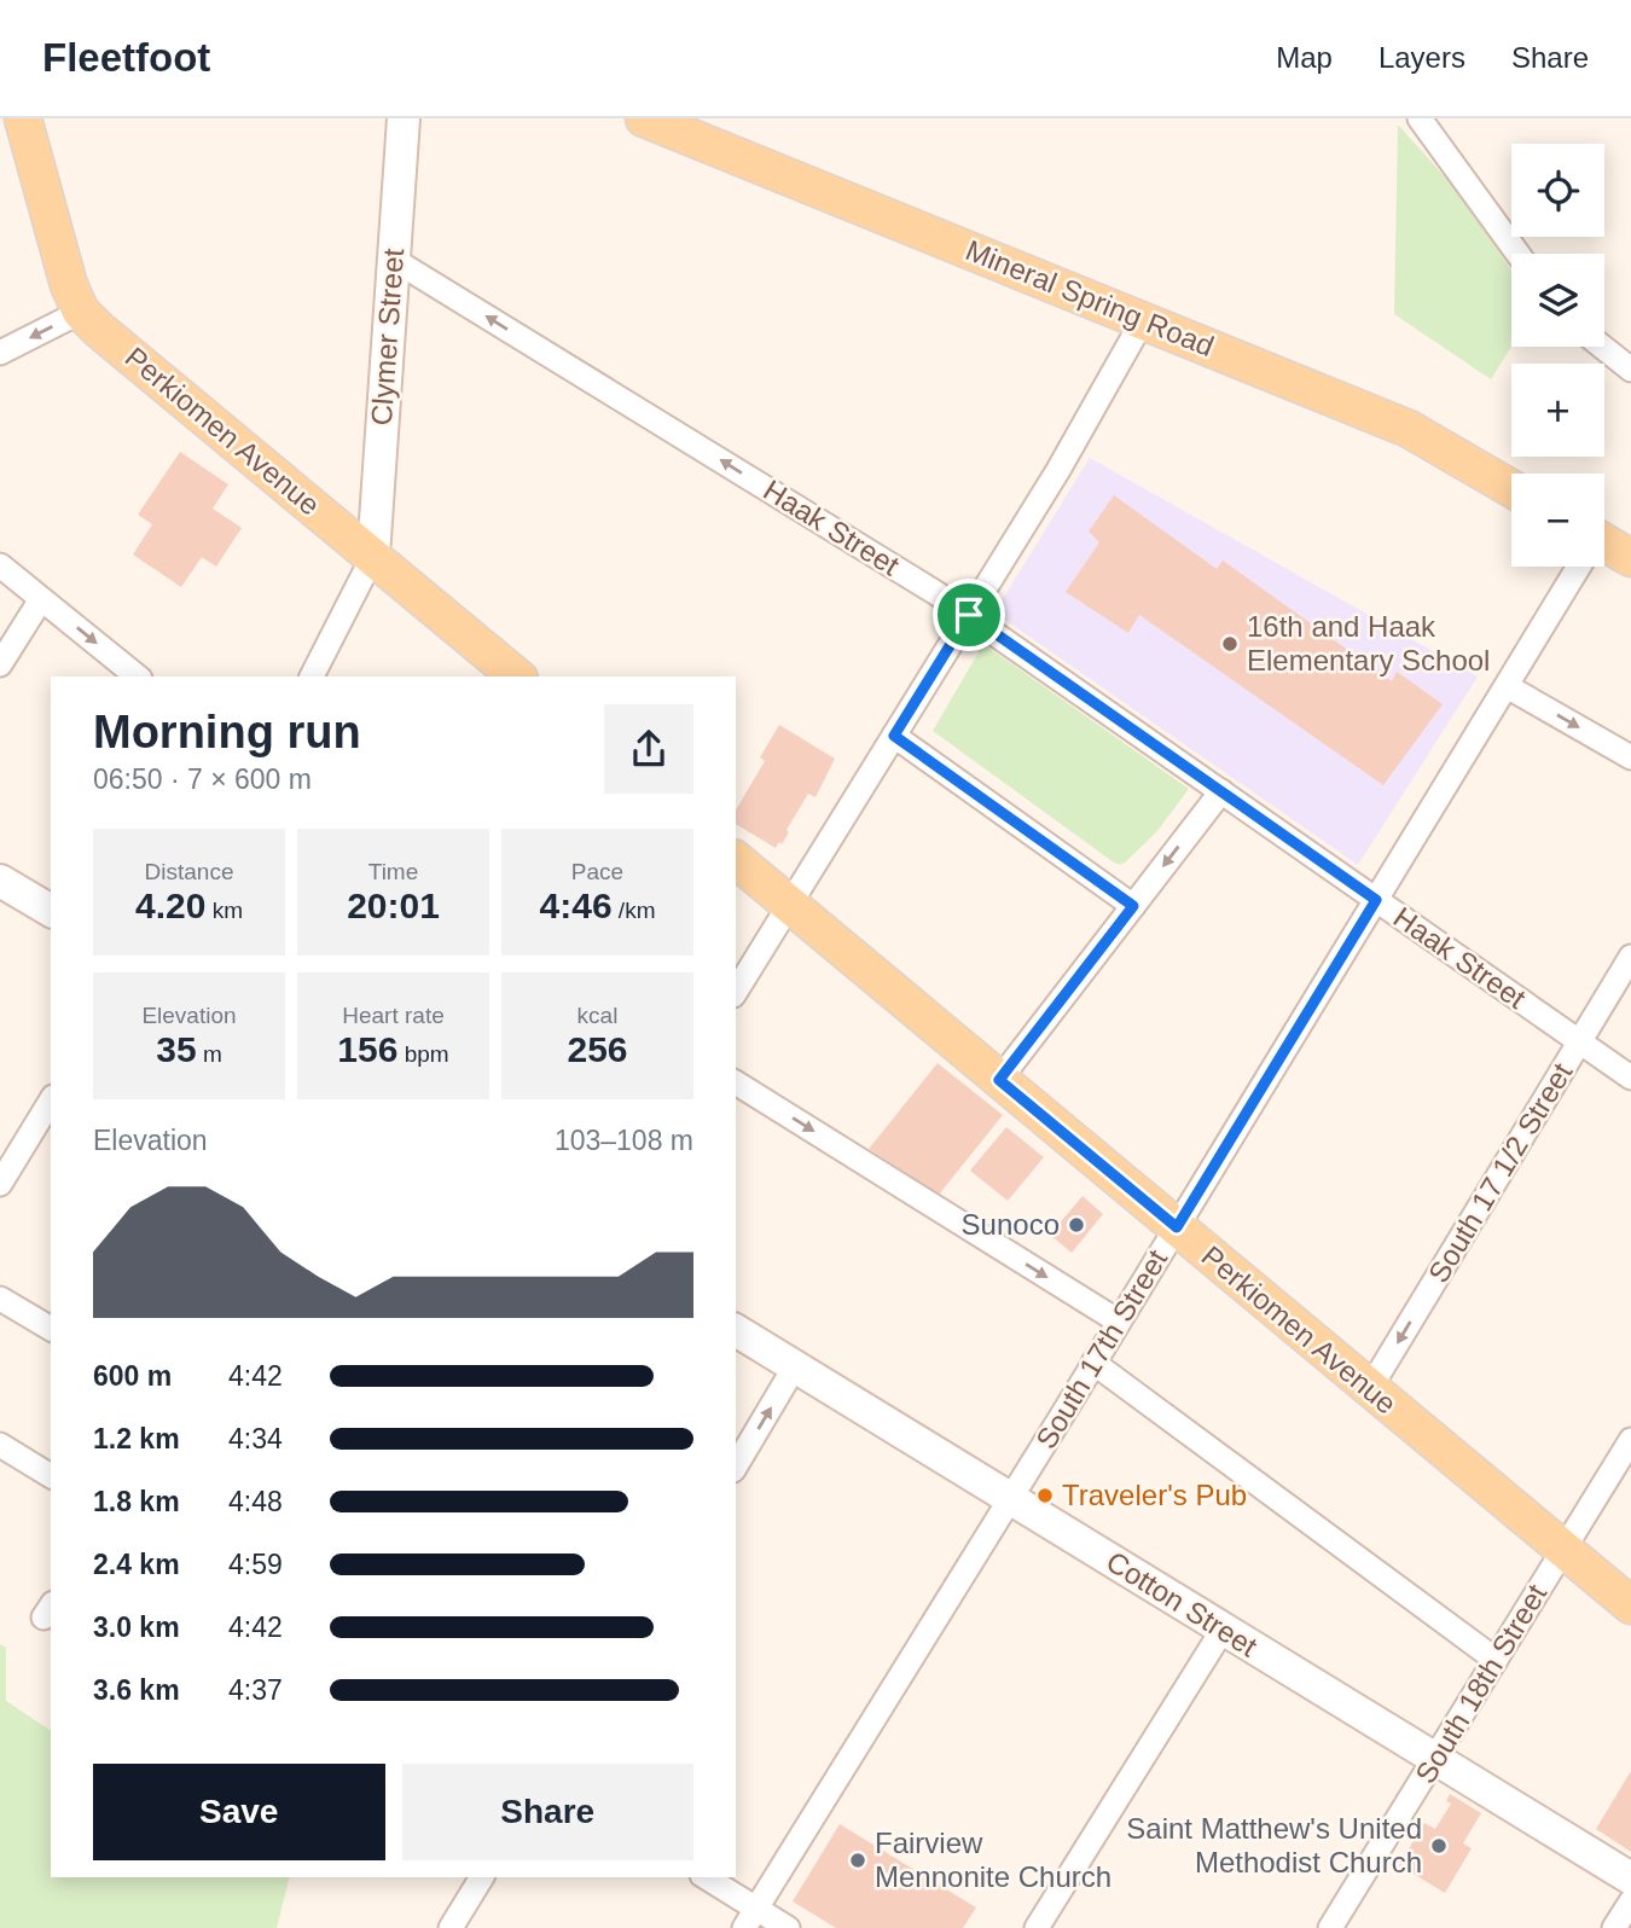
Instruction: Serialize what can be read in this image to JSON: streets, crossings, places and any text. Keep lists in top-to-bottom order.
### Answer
{
  "streets": {
    "main road": ["Mineral Spring Road", "Perkiomen Avenue"],
    "street": [
      "Clymer Street",
      "Haak Street",
      "South 17 1/2 Street",
      "South 17th Street",
      "Cotton Street",
      "South 18th Street"
    ]
  },
  "crossings": [
    ["Clymer Street", "Perkiomen Avenue"],
    ["Clymer Street", "Haak Street"],
    ["Perkiomen Avenue", "South 17 1/2 Street"],
    ["Perkiomen Avenue", "South 17th Street"],
    ["Perkiomen Avenue", "South 18th Street"],
    ["Haak Street", "South 17 1/2 Street"],
    ["Haak Street", "South 17th Street"],
    ["South 17th Street", "Cotton Street"],
    ["Cotton Street", "South 18th Street"]
  ],
  "one_way": ["Haak Street", "South 17 1/2 Street"],
  "places": [
    "16th and Haak Elementary School",
    "Sunoco",
    "Traveler's Pub",
    "Saint Matthew's United Methodist Church",
    "Fairview Mennonite Church"
  ],
  "page": {
    "header": "Fleetfoot",
    "nav": ["Map", "Layers", "Share"],
    "map_buttons": ["+", "−"],
    "heading": ["Morning run", "06:50 · 7 × 600 m"],
    "stats": [
      ["Distance", "4.20 km"],
      ["Time", "20:01"],
      ["Pace", "4:46 /km"],
      ["Elevation", "35 m"],
      ["Heart rate", "156 bpm"],
      ["kcal", "256"]
    ],
    "chart": ["Elevation", "103–108 m"],
    "list": [
      {
        "name": "600 m",
        "note": "4:42"
      },
      {
        "name": "1.2 km",
        "note": "4:34"
      },
      {
        "name": "1.8 km",
        "note": "4:48"
      },
      {
        "name": "2.4 km",
        "note": "4:59"
      },
      {
        "name": "3.0 km",
        "note": "4:42"
      },
      {
        "name": "3.6 km",
        "note": "4:37"
      }
    ],
    "buttons": ["Save", "Share"]
  }
}
